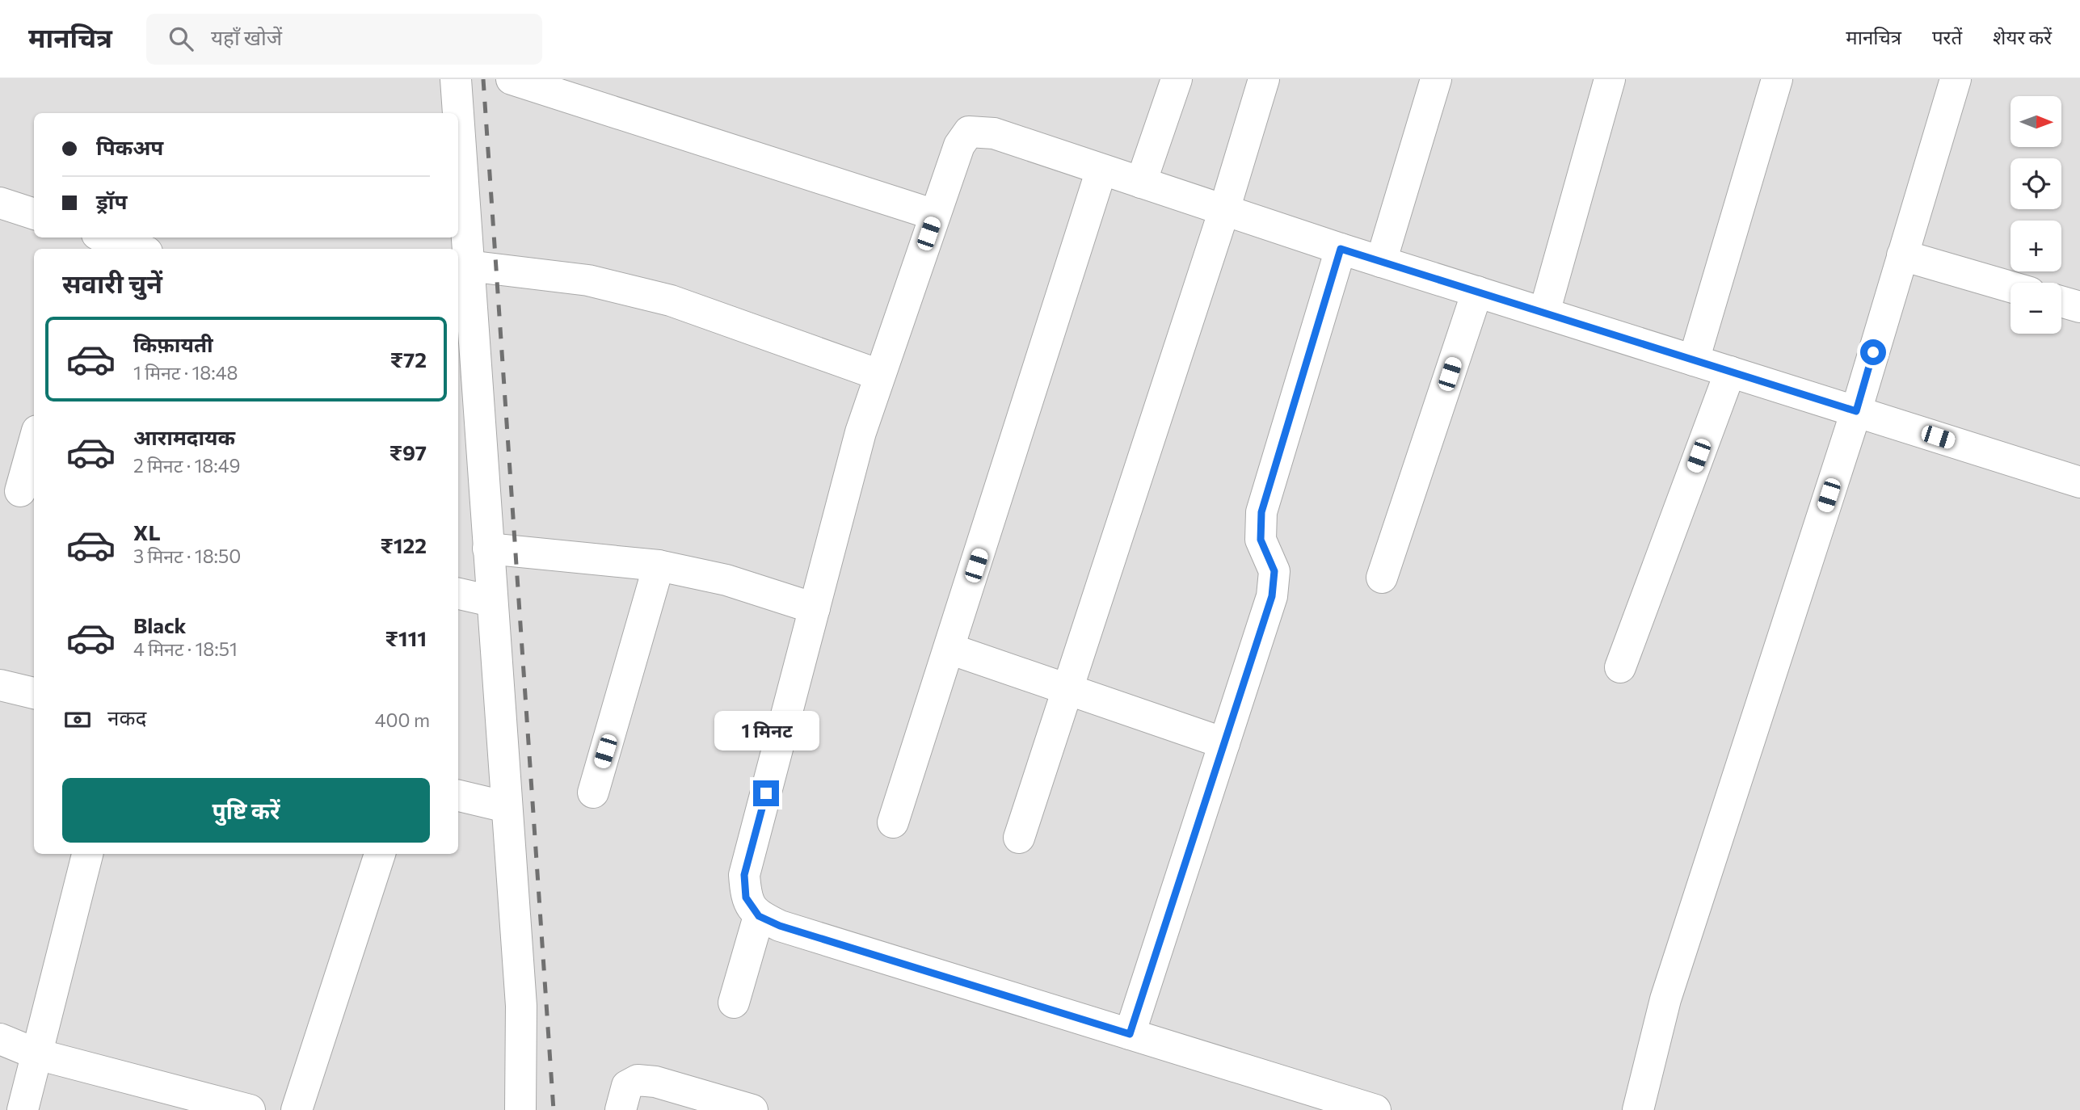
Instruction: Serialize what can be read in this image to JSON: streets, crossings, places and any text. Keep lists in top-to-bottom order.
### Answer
{
  "north": "right",
  "page": {
    "header": "मानचित्र",
    "search": "यहाँ खोजें",
    "nav": ["मानचित्र", "परतें", "शेयर करें"],
    "map_buttons": ["+", "−"],
    "banner": ["पिकअप", "ड्रॉप"],
    "heading": "सवारी चुनें",
    "list": [
      {
        "name": "किफ़ायती",
        "note": "1 मिनट · 18:48",
        "value": "₹72"
      },
      {
        "name": "आरामदायक",
        "note": "2 मिनट · 18:49",
        "value": "₹97"
      },
      {
        "name": "XL",
        "note": "3 मिनट · 18:50",
        "value": "₹122"
      },
      {
        "name": "Black",
        "note": "4 मिनट · 18:51",
        "value": "₹111"
      }
    ],
    "pay": ["नकद", "400 m"],
    "bubble": "1 मिनट",
    "buttons": "पुष्टि करें"
  }
}
